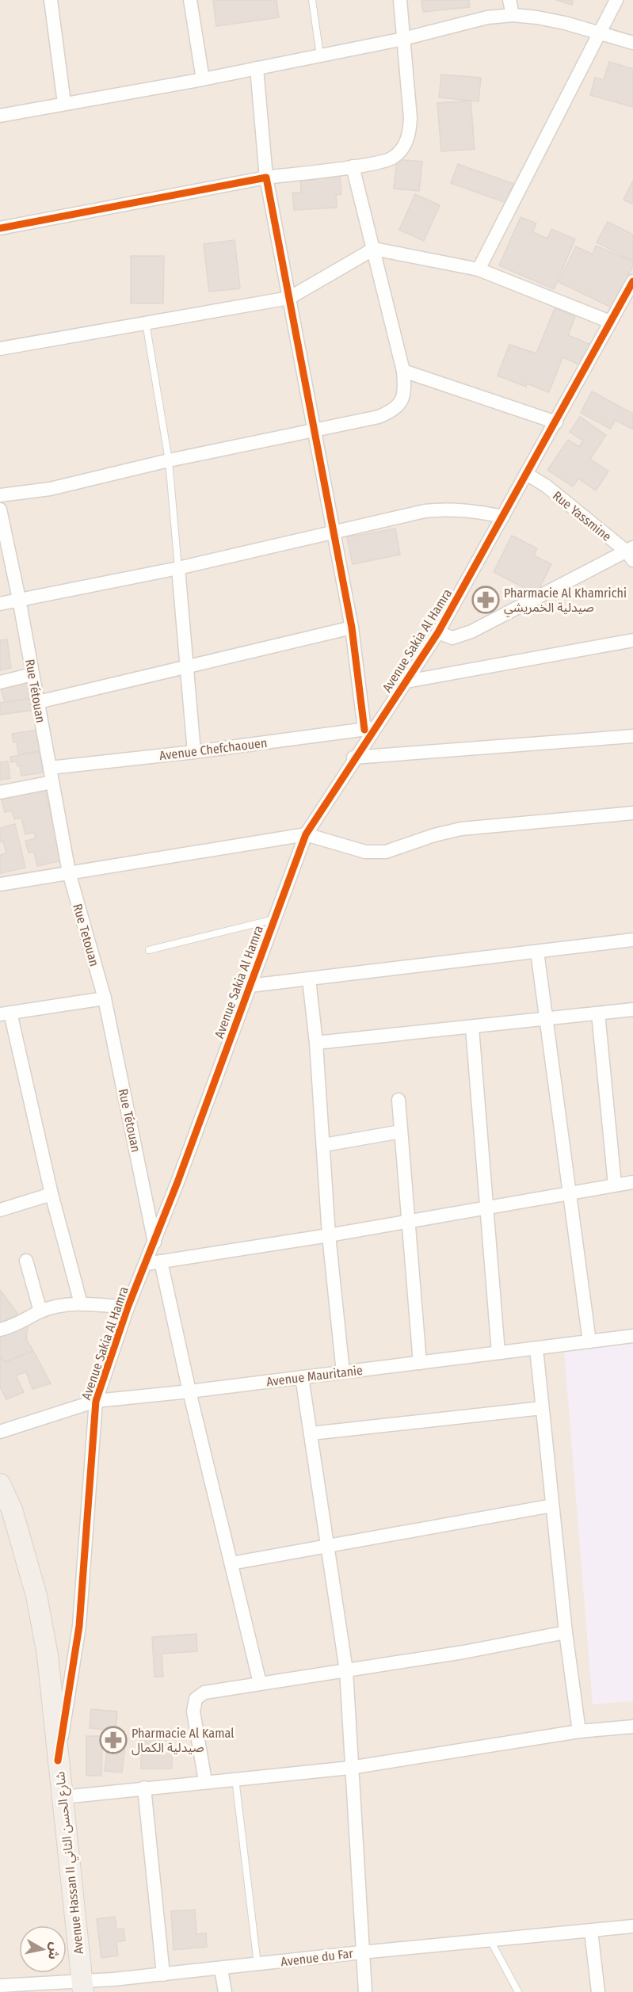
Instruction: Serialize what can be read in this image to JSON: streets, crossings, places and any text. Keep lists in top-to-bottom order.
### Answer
{
  "streets": {
    "main road": ["Avenue Hassan II شارع الحسن الثاني"],
    "street": [
      "Rue Yassmine",
      "Avenue Sakia Al Hamra",
      "Rue Tétouan",
      "Avenue Chefchaouen",
      "Rue Tetouan",
      "Avenue Mauritanie",
      "Avenue du Far"
    ]
  },
  "crossings": [
    ["Rue Yassmine", "Avenue Sakia Al Hamra"],
    ["Avenue Sakia Al Hamra", "Rue Tétouan"],
    ["Avenue Sakia Al Hamra", "Avenue Chefchaouen"],
    ["Avenue Sakia Al Hamra", "Avenue Mauritanie"],
    ["Avenue Sakia Al Hamra", "Avenue Hassan II شارع الحسن الثاني"],
    ["Rue Tétouan", "Avenue Chefchaouen"],
    ["Rue Tétouan", "Rue Tetouan"],
    ["Avenue Hassan II شارع الحسن الثاني", "Avenue du Far"]
  ],
  "places": {
    "pharmacy": ["Pharmacie Al Khamrichi صيدلية الخمريشي", "Pharmacie Al Kamal صيدلية الكمال"]
  },
  "north": "right"
}
